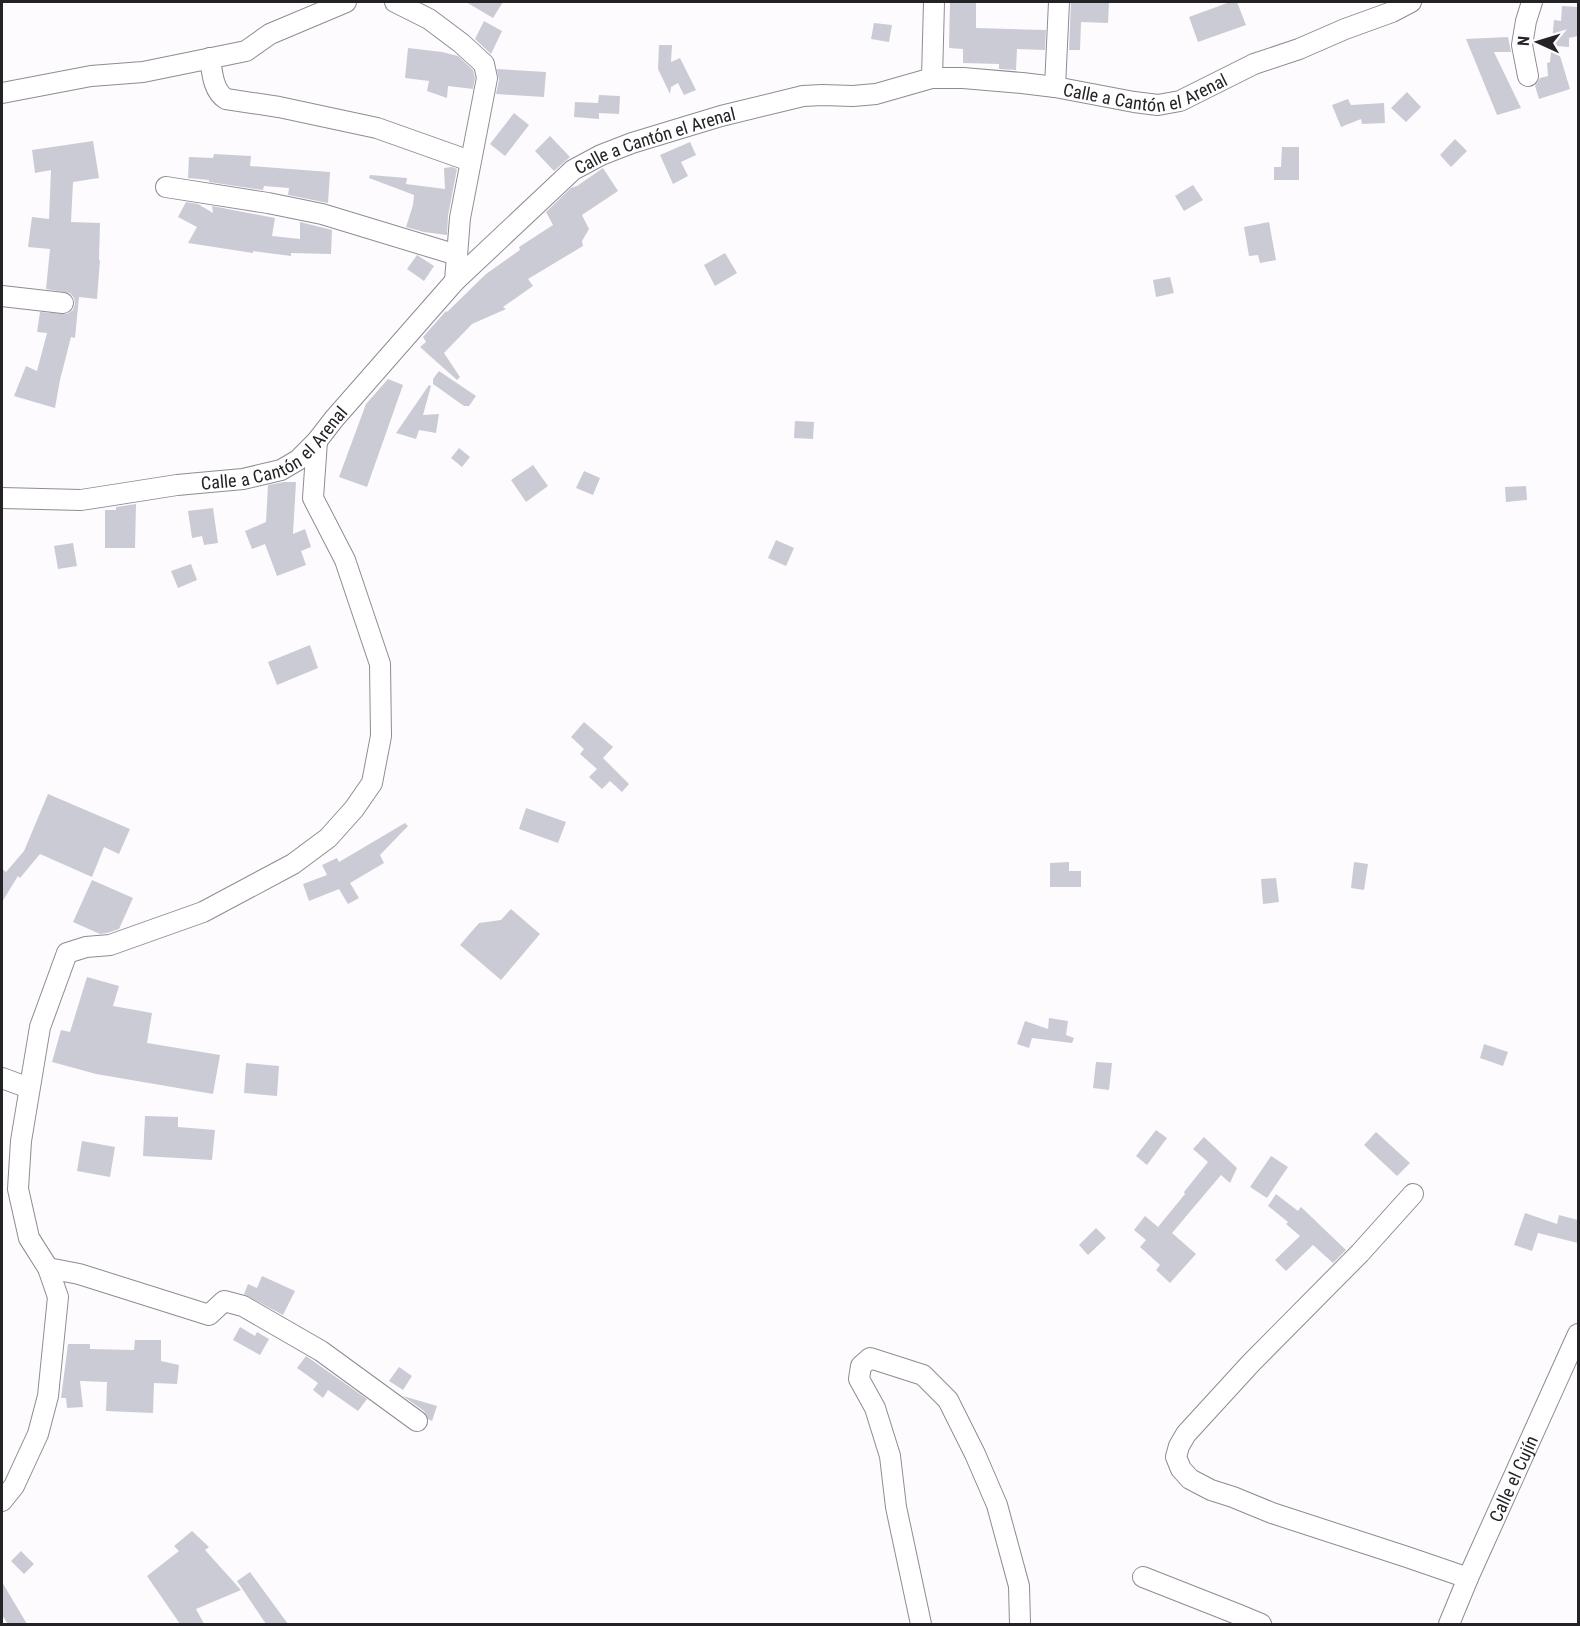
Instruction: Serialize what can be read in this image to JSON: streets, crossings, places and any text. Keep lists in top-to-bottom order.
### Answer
{
  "streets": {
    "street": ["Calle a Cantón el Arenal", "Calle el Cujín"]
  },
  "north": "left"
}
